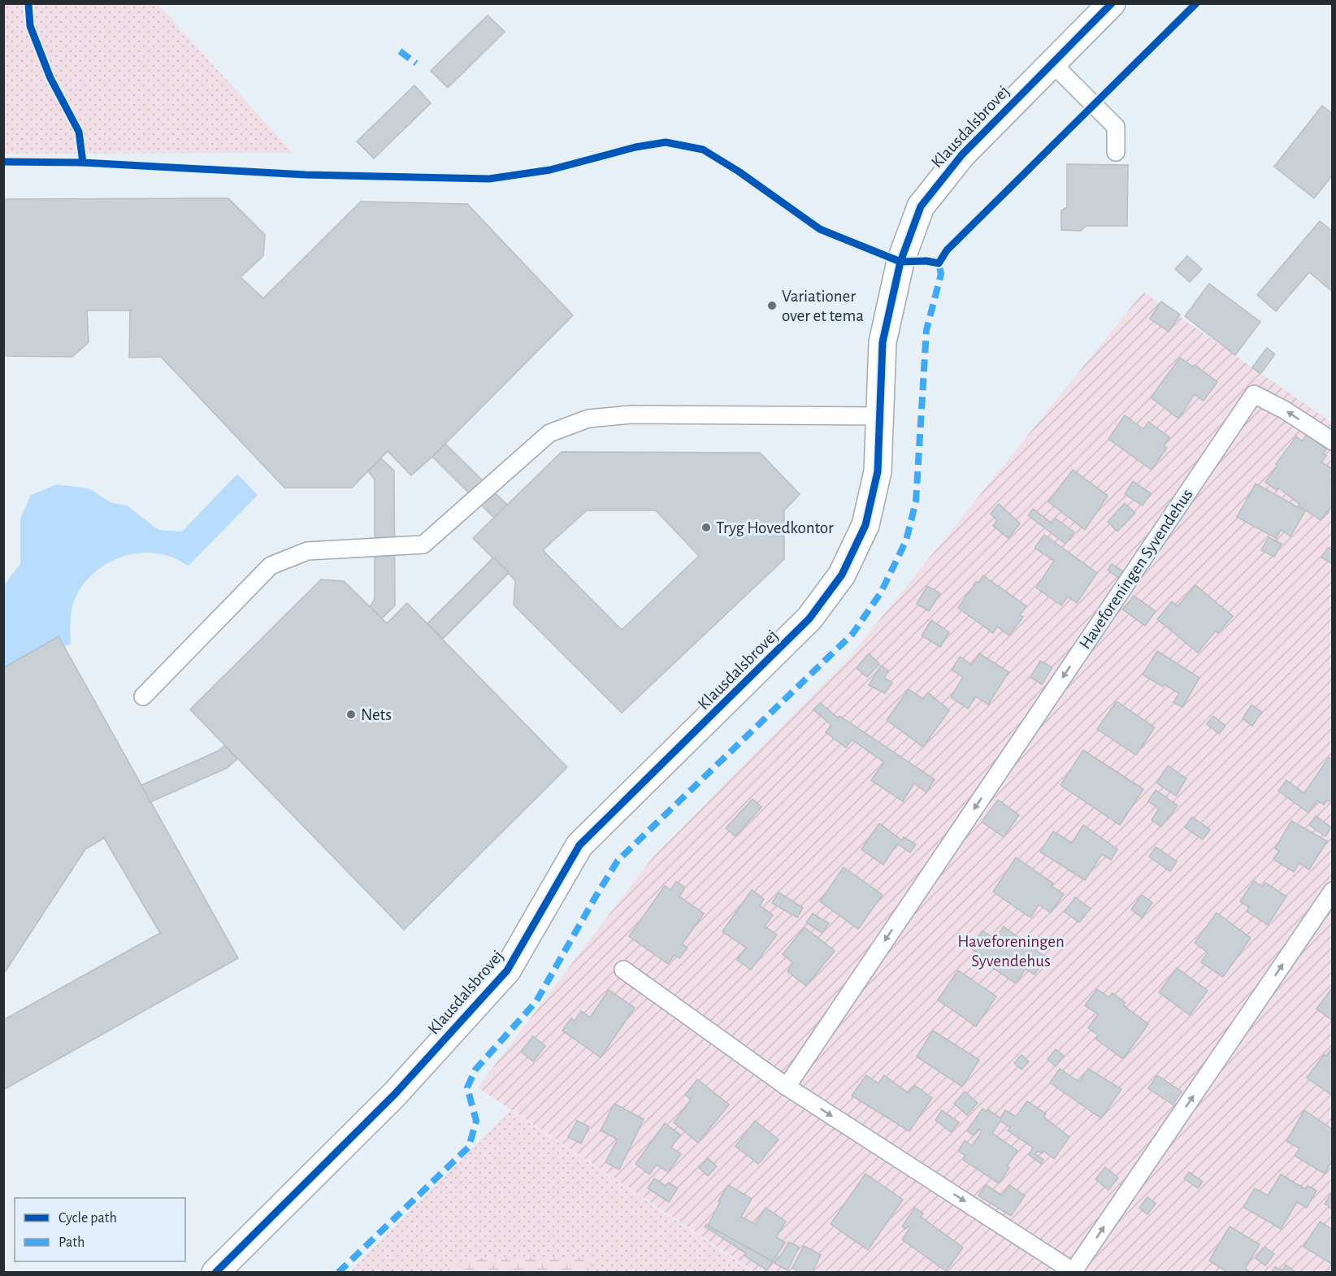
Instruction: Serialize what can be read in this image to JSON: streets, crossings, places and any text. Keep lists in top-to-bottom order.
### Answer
{
  "streets": {
    "street": ["Klausdalsbrovej"],
    "lane": ["Haveforeningen Syvendehus"]
  },
  "one_way": ["Haveforeningen Syvendehus"],
  "parks": ["Haveforeningen Syvendehus"],
  "places": ["Variationer over et tema", "Tryg Hovedkontor", "Nets"],
  "legend": ["Cycle path", "Path"]
}
